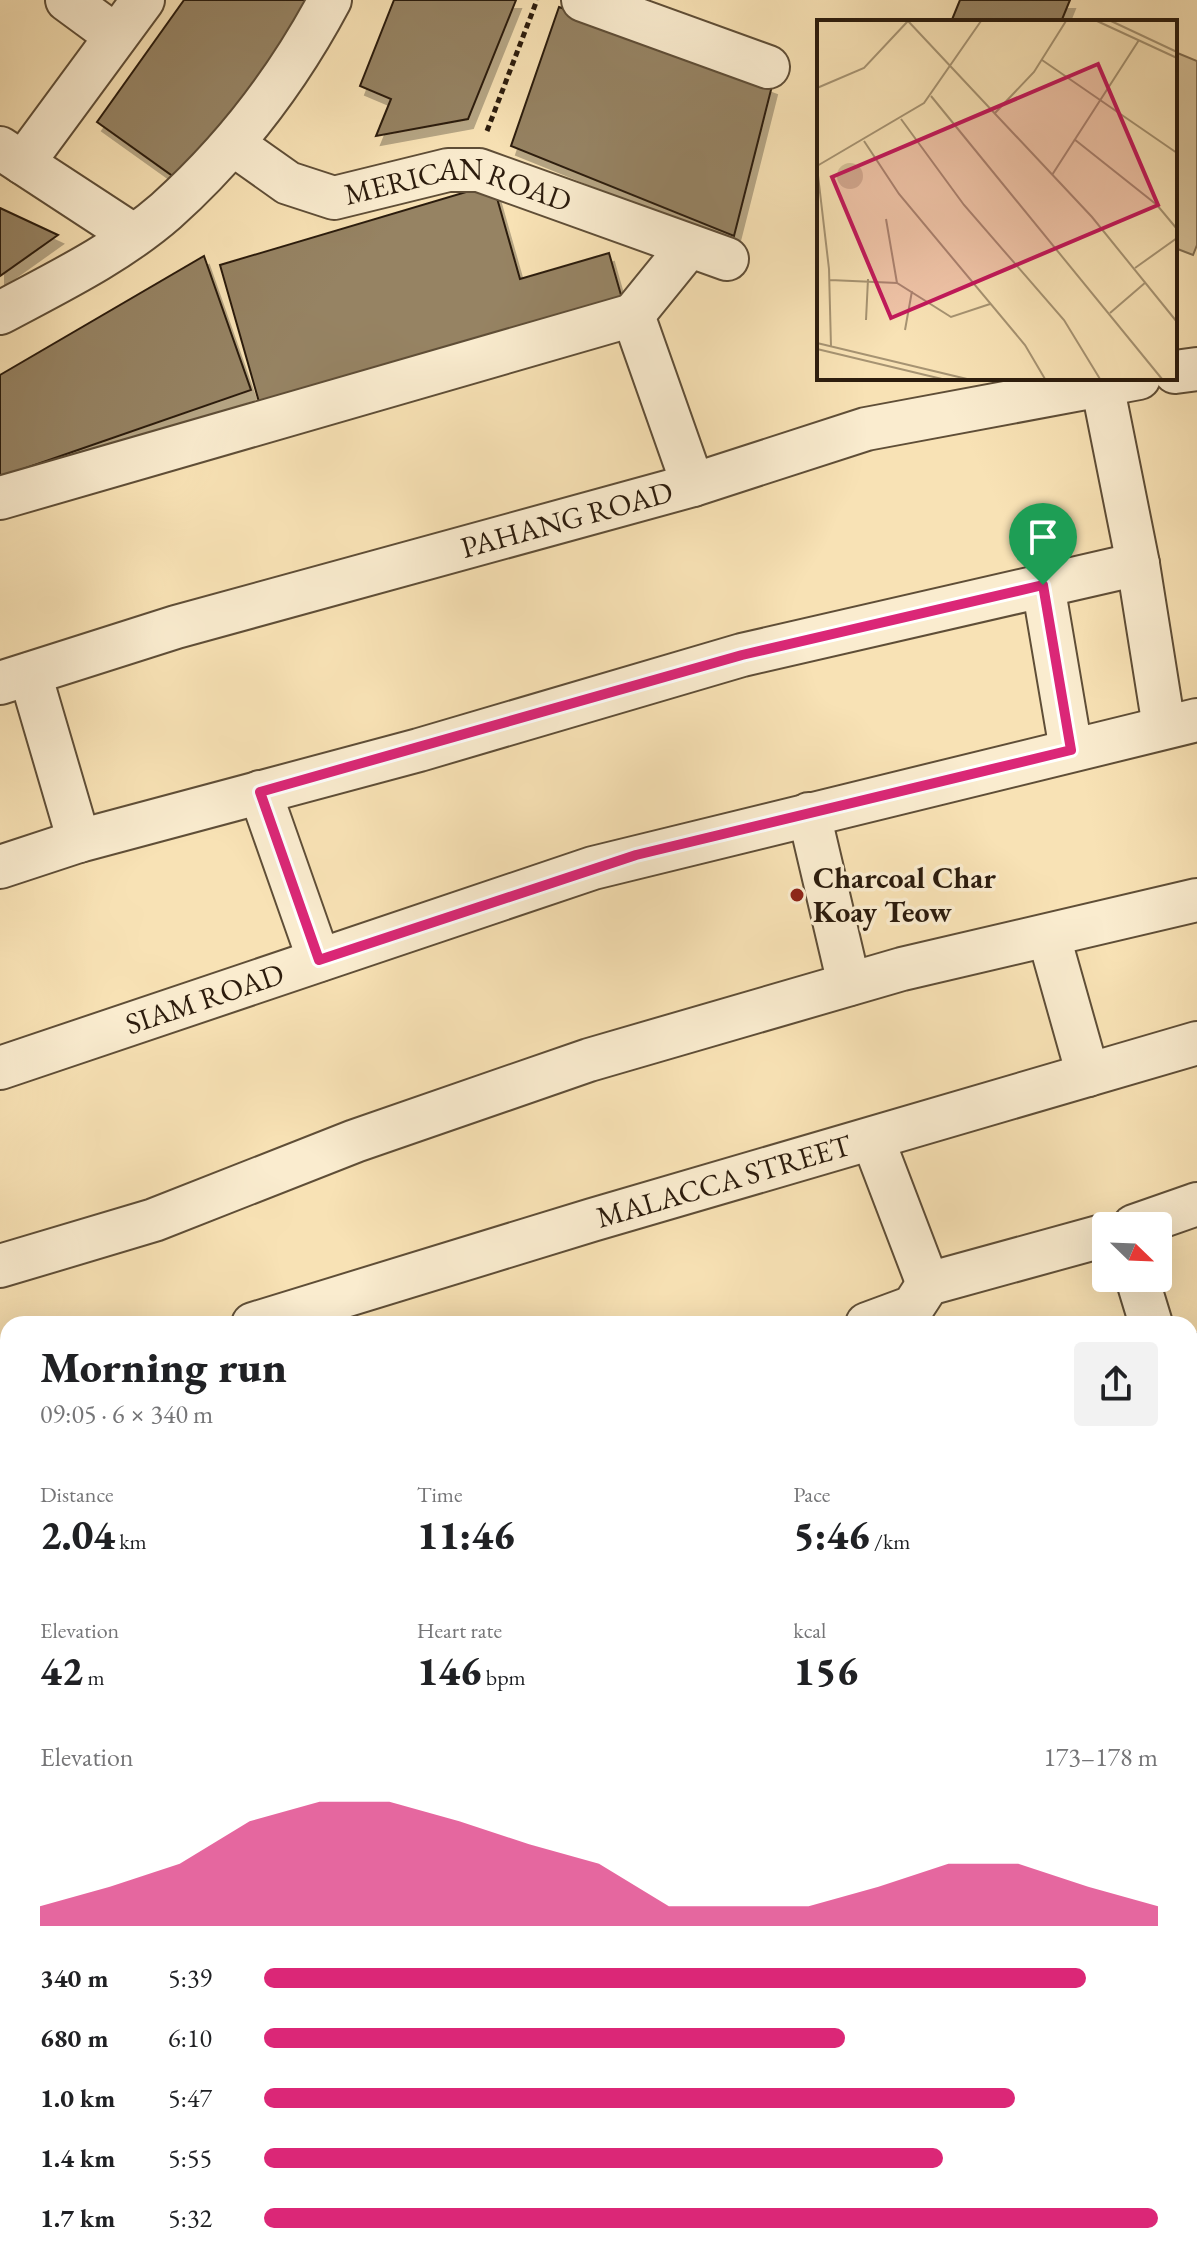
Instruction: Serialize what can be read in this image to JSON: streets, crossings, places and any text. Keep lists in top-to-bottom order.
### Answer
{
  "streets": {
    "street": [
      "MERICAN ROAD",
      "PAHANG ROAD",
      "SIAM ROAD",
      "MALACCA STREET"
    ]
  },
  "places": ["Charcoal Char Koay Teow"],
  "north": "bottom right",
  "page": {
    "heading": ["Morning run", "09:05 · 6 × 340 m"],
    "stats": [
      ["Distance", "2.04 km"],
      ["Time", "11:46"],
      ["Pace", "5:46 /km"],
      ["Elevation", "42 m"],
      ["Heart rate", "146 bpm"],
      ["kcal", "156"]
    ],
    "chart": ["Elevation", "173–178 m"],
    "list": [
      {
        "name": "340 m",
        "note": "5:39"
      },
      {
        "name": "680 m",
        "note": "6:10"
      },
      {
        "name": "1.0 km",
        "note": "5:47"
      },
      {
        "name": "1.4 km",
        "note": "5:55"
      },
      {
        "name": "1.7 km",
        "note": "5:32"
      }
    ]
  }
}
